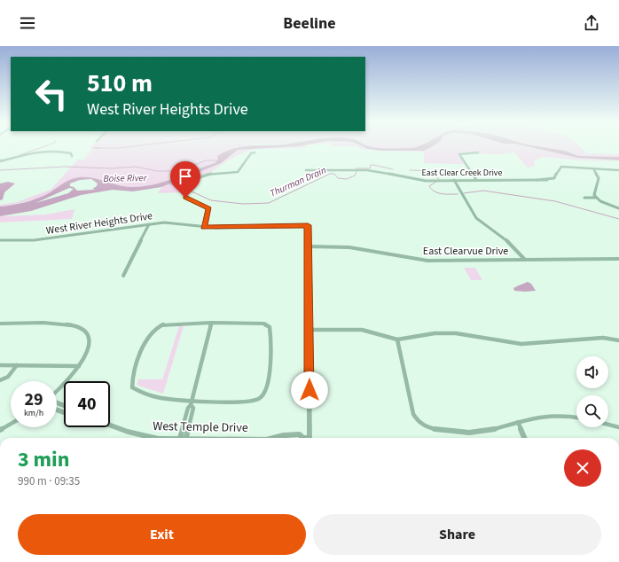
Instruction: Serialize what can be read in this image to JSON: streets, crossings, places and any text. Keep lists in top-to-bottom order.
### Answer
{
  "streets": {
    "street": [
      "East Clear Creek Drive",
      "West River Heights Drive",
      "East Clearvue Drive",
      "West Temple Drive"
    ]
  },
  "water": ["Boise River", "Thurman Drain"],
  "page": {
    "header": "Beeline",
    "turn": ["510 m", "West River Heights Drive"],
    "speed": "29 km/h",
    "limit": "40",
    "heading": ["3 min", "990 m · 09:35"],
    "buttons": ["Exit", "Share"]
  }
}
